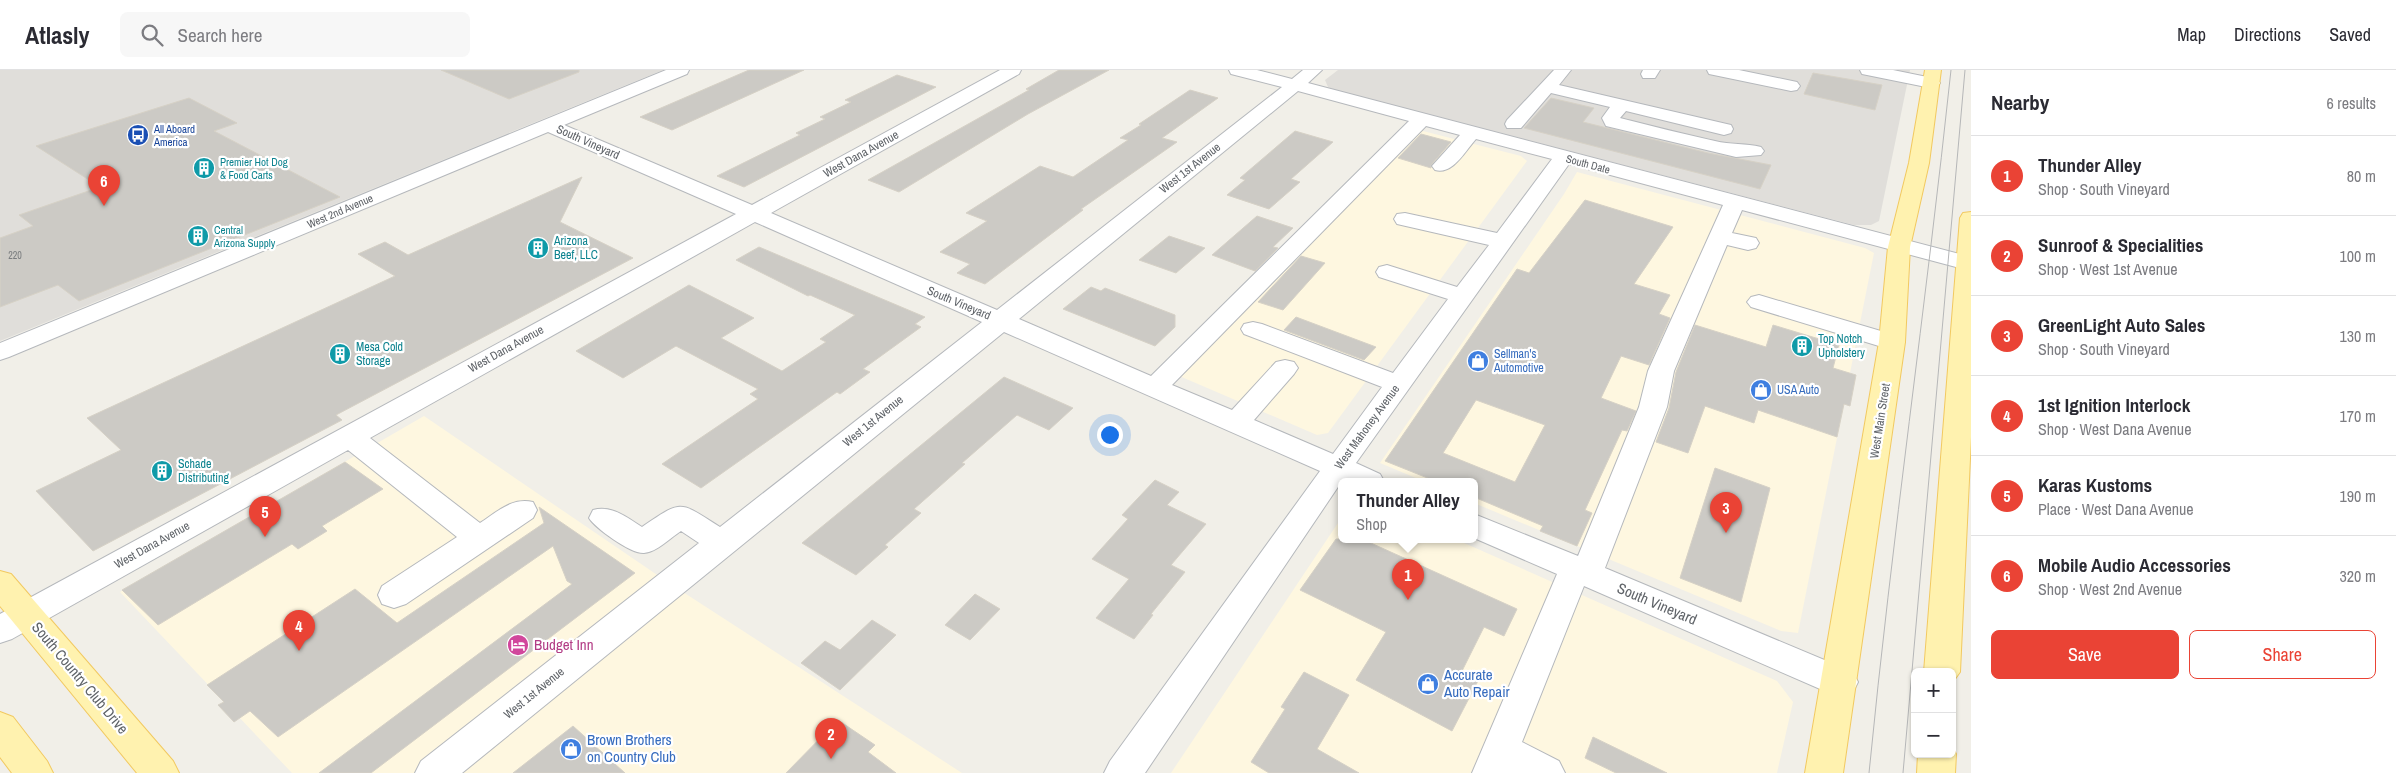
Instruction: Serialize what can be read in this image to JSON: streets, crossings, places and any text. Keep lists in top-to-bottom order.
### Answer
{
  "streets": {
    "main road": ["West Main Street", "South Country Club Drive"],
    "street": [
      "South Vineyard",
      "West Dana Avenue",
      "South Date",
      "West 1st Avenue",
      "West 2nd Avenue",
      "West Mahoney Avenue"
    ]
  },
  "crossings": [
    ["South Vineyard", "West Dana Avenue"],
    ["South Vineyard", "West 1st Avenue"],
    ["South Vineyard", "West 2nd Avenue"],
    ["South Vineyard", "West Main Street"],
    ["South Vineyard", "West Mahoney Avenue"],
    ["West Dana Avenue", "South Country Club Drive"],
    ["South Date", "West 1st Avenue"],
    ["South Date", "West Main Street"],
    ["South Date", "West Mahoney Avenue"]
  ],
  "places": {
    "bus stop": ["All Aboard America"],
    "building": [
      "Premier Hot Dog & Food Carts",
      "Central Arizona Supply",
      "Arizona Beef, LLC",
      "Top Notch Upholstery",
      "Mesa Cold Storage",
      "Schade Distributing"
    ],
    "shop": [
      "Sellman's Automotive",
      "USA Auto",
      "Accurate Auto Repair",
      "Brown Brothers on Country Club"
    ],
    "hotel": ["Budget Inn"]
  },
  "house_numbers": ["220"],
  "page": {
    "header": "Atlasly",
    "search": "Search here",
    "nav": ["Map", "Directions", "Saved"],
    "heading": ["Nearby", "6 results"],
    "list": [
      {
        "mark": "1",
        "name": "Thunder Alley",
        "note": "Shop · South Vineyard",
        "value": "80 m"
      },
      {
        "mark": "2",
        "name": "Sunroof & Specialities",
        "note": "Shop · West 1st Avenue",
        "value": "100 m"
      },
      {
        "mark": "3",
        "name": "GreenLight Auto Sales",
        "note": "Shop · South Vineyard",
        "value": "130 m"
      },
      {
        "mark": "4",
        "name": "1st Ignition Interlock",
        "note": "Shop · West Dana Avenue",
        "value": "170 m"
      },
      {
        "mark": "5",
        "name": "Karas Kustoms",
        "note": "Place · West Dana Avenue",
        "value": "190 m"
      },
      {
        "mark": "6",
        "name": "Mobile Audio Accessories",
        "note": "Shop · West 2nd Avenue",
        "value": "320 m"
      }
    ],
    "pins": [
      "6",
      "3",
      "5",
      "1",
      "4",
      "2"
    ],
    "popup": ["Thunder Alley", "Shop"],
    "buttons": ["Save", "Share"],
    "map_buttons": ["+", "−"]
  }
}
